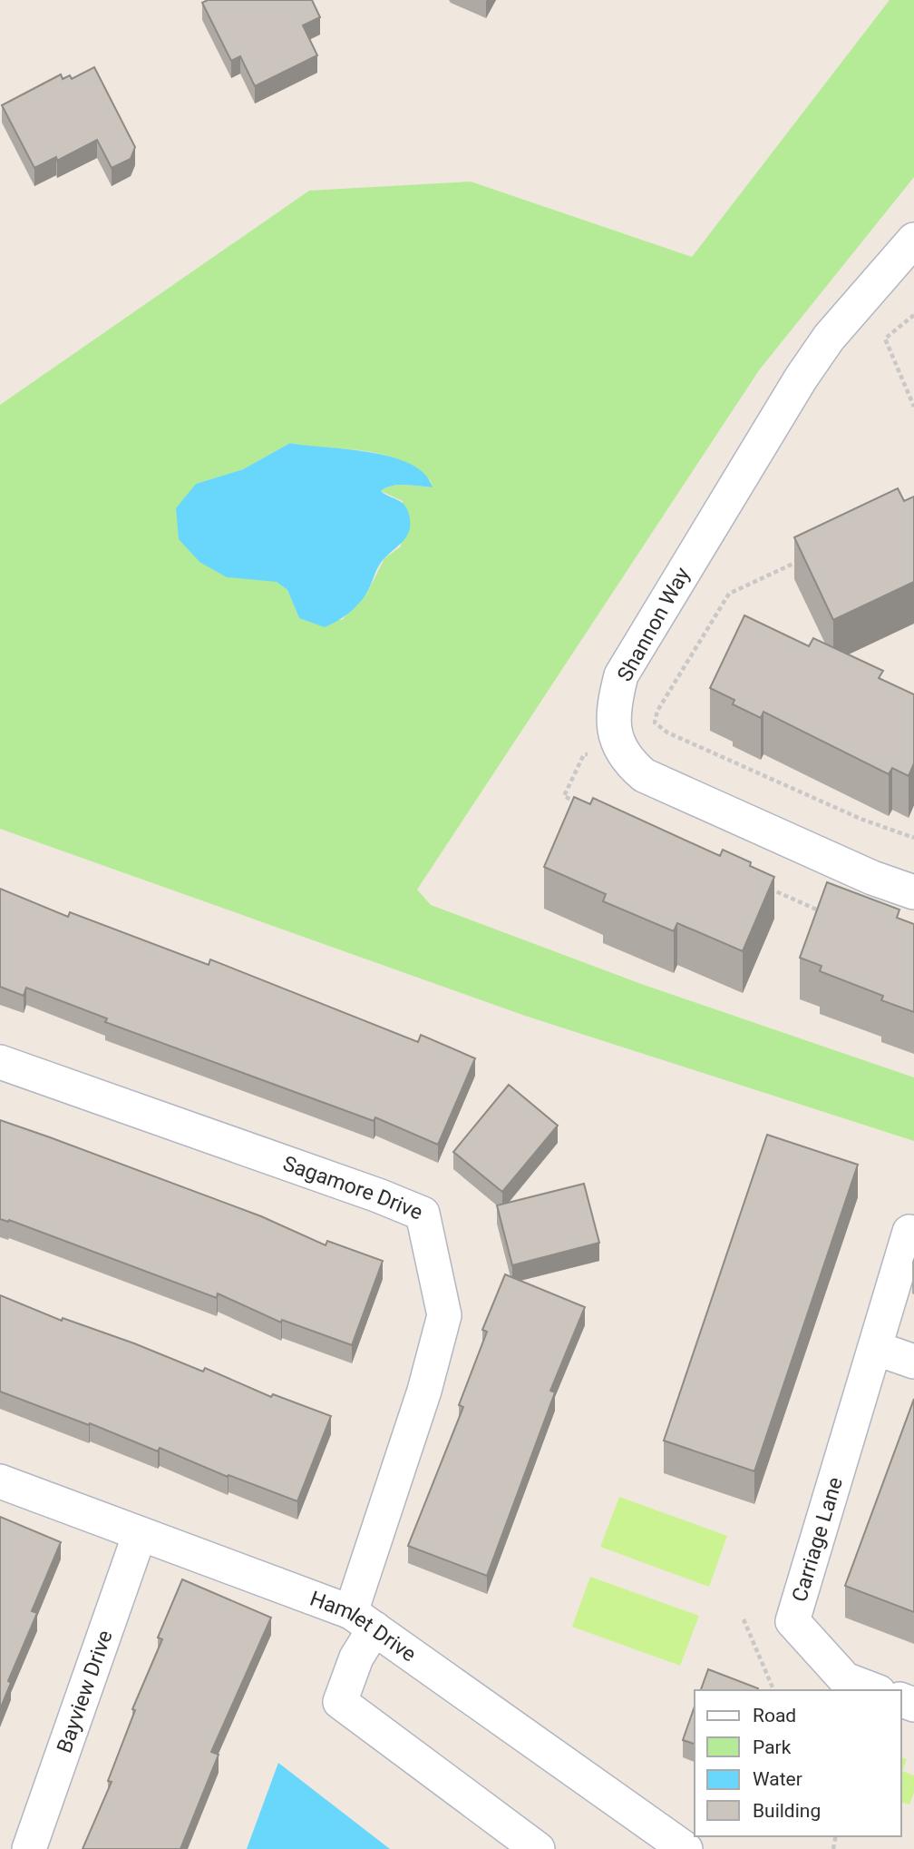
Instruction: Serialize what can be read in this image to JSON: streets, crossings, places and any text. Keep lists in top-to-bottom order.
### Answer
{
  "streets": {
    "street": [
      "Shannon Way",
      "Sagamore Drive",
      "Carriage Lane",
      "Hamlet Drive",
      "Bayview Drive"
    ]
  },
  "crossings": [
    ["Sagamore Drive", "Hamlet Drive"],
    ["Hamlet Drive", "Bayview Drive"]
  ],
  "legend": [
    "Road",
    "Park",
    "Water",
    "Building"
  ]
}
